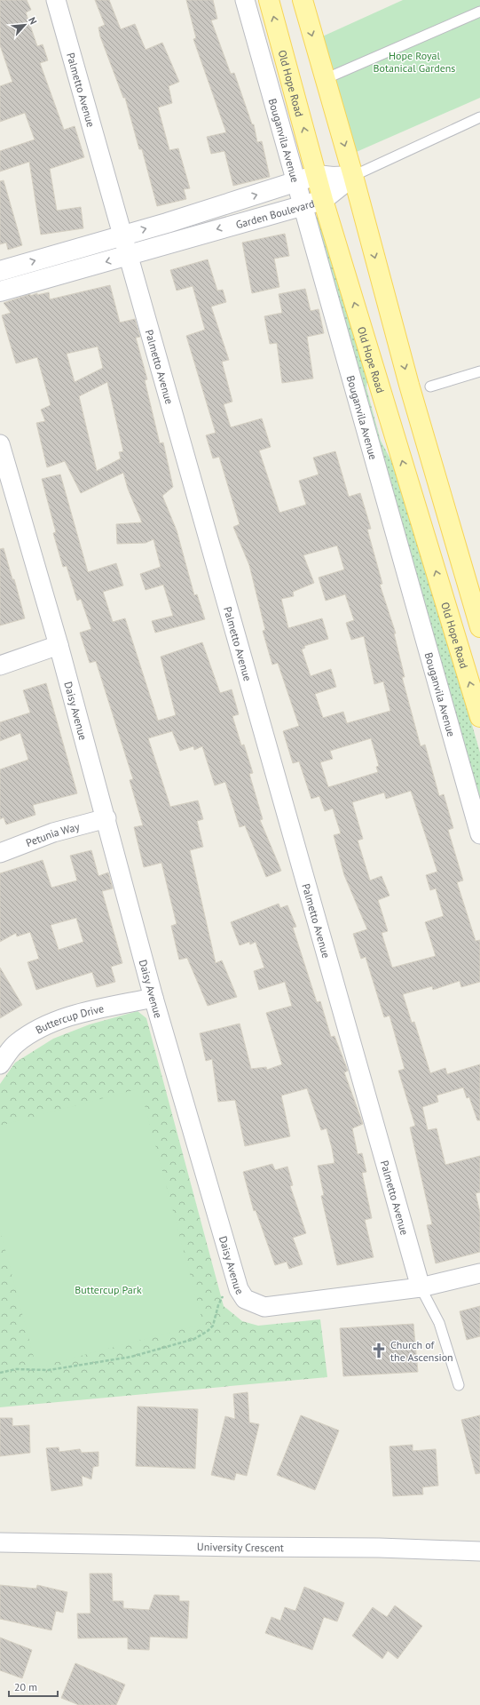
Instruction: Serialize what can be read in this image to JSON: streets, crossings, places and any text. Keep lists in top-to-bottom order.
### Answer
{
  "streets": {
    "main road": ["Old Hope Road"],
    "street": [
      "Palmetto Avenue",
      "Bouganvila Avenue",
      "Garden Boulevard",
      "Daisy Avenue",
      "Petunia Way",
      "Buttercup Drive",
      "University Crescent"
    ]
  },
  "crossings": [
    ["Old Hope Road", "Garden Boulevard"],
    ["Palmetto Avenue", "Garden Boulevard"],
    ["Palmetto Avenue", "Daisy Avenue"],
    ["Bouganvila Avenue", "Garden Boulevard"],
    ["Daisy Avenue", "Petunia Way"],
    ["Daisy Avenue", "Buttercup Drive"]
  ],
  "parks": ["Hope Royal Botanical Gardens", "Buttercup Park"],
  "places": {
    "church": ["Church of the Ascension"]
  },
  "scale_bar": "20 m",
  "north": "top right"
}
